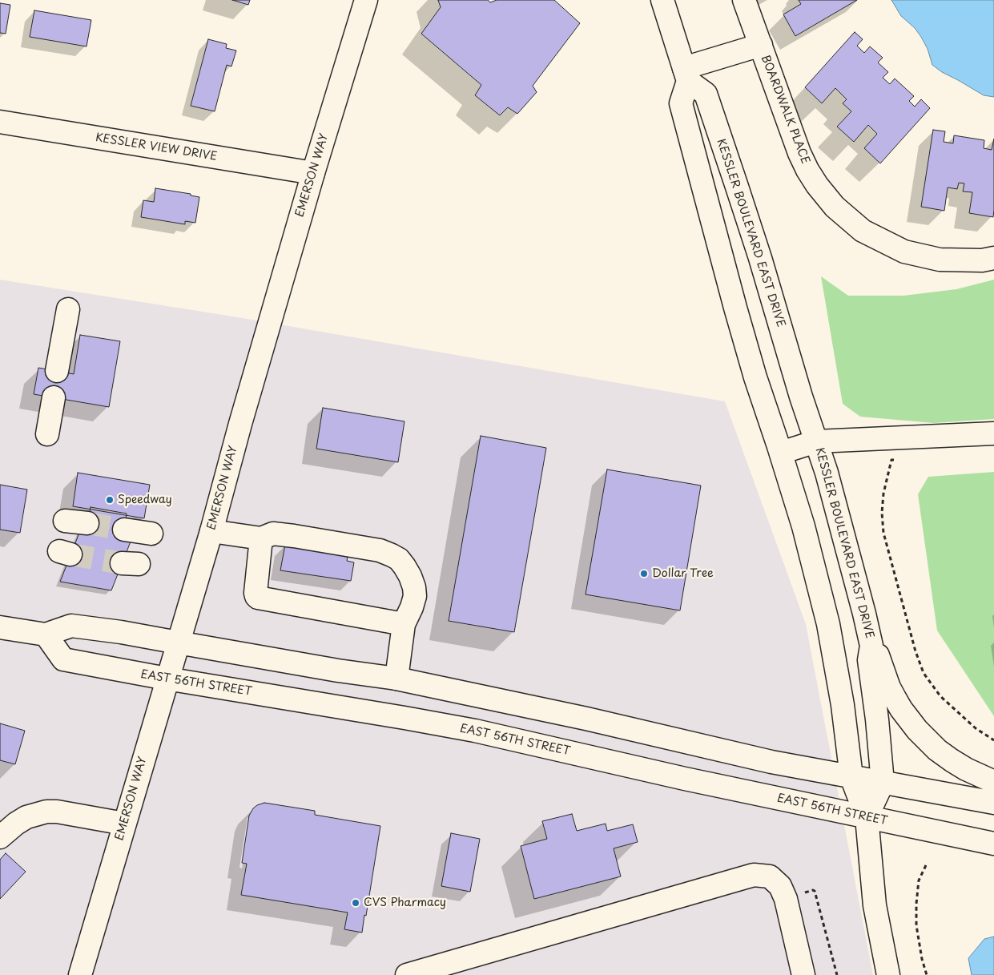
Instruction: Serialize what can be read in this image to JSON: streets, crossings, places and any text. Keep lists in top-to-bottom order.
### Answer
{
  "streets": {
    "main road": [
      "BOARDWALK PLACE",
      "KESSLER VIEW DRIVE",
      "EMERSON WAY",
      "KESSLER BOULEVARD EAST DRIVE",
      "EAST 56TH STREET"
    ]
  },
  "crossings": [
    ["KESSLER VIEW DRIVE", "EMERSON WAY"],
    ["EMERSON WAY", "EAST 56TH STREET"]
  ],
  "places": ["Speedway", "Dollar Tree", "CVS Pharmacy"]
}
